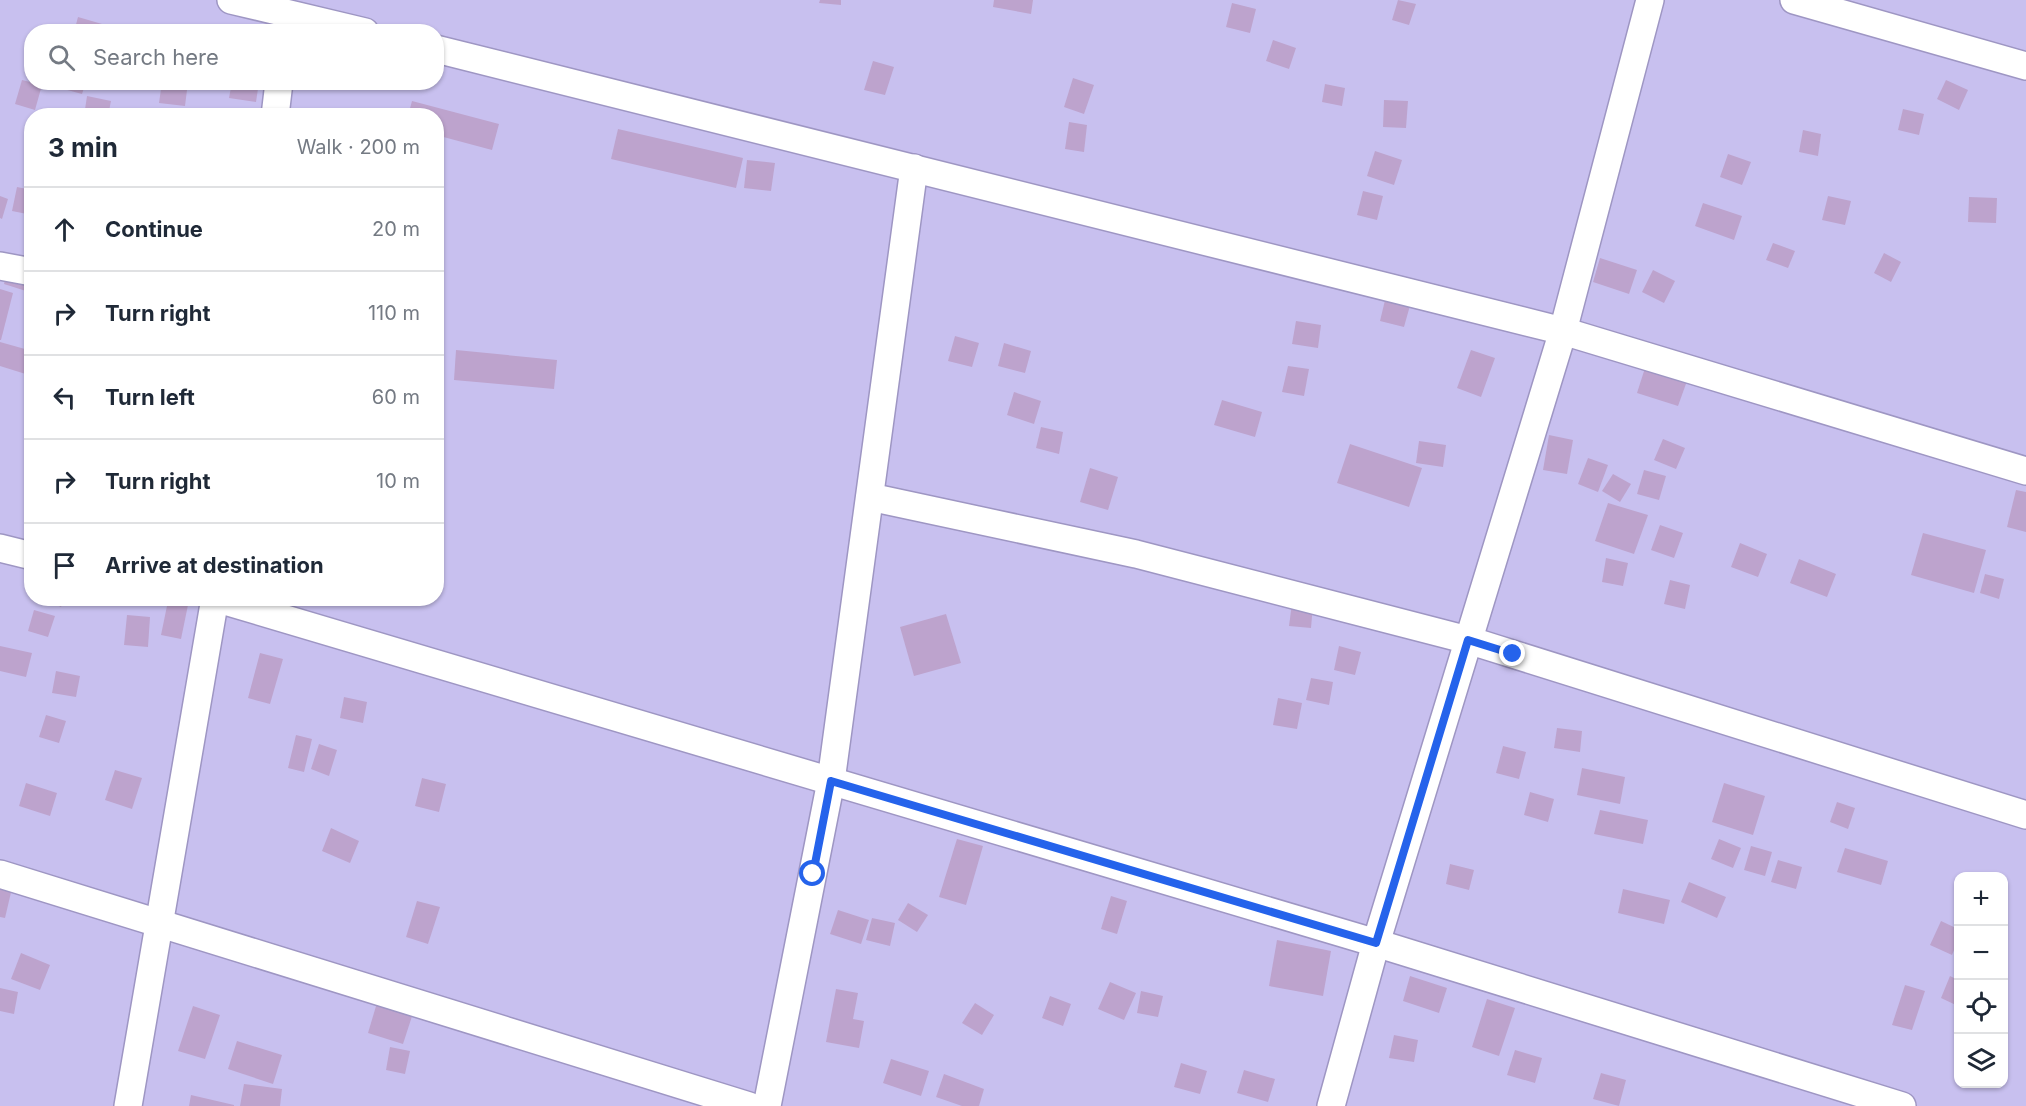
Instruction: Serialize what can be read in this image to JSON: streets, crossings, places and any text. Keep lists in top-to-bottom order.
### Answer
{
  "page": {
    "search": "Search here",
    "heading": ["3 min", "Walk · 200 m"],
    "list": [
      ["Continue", "20 m"],
      ["Turn right", "110 m"],
      ["Turn left", "60 m"],
      ["Turn right", "10 m"],
      "Arrive at destination"
    ],
    "map_buttons": ["+", "−"]
  }
}
